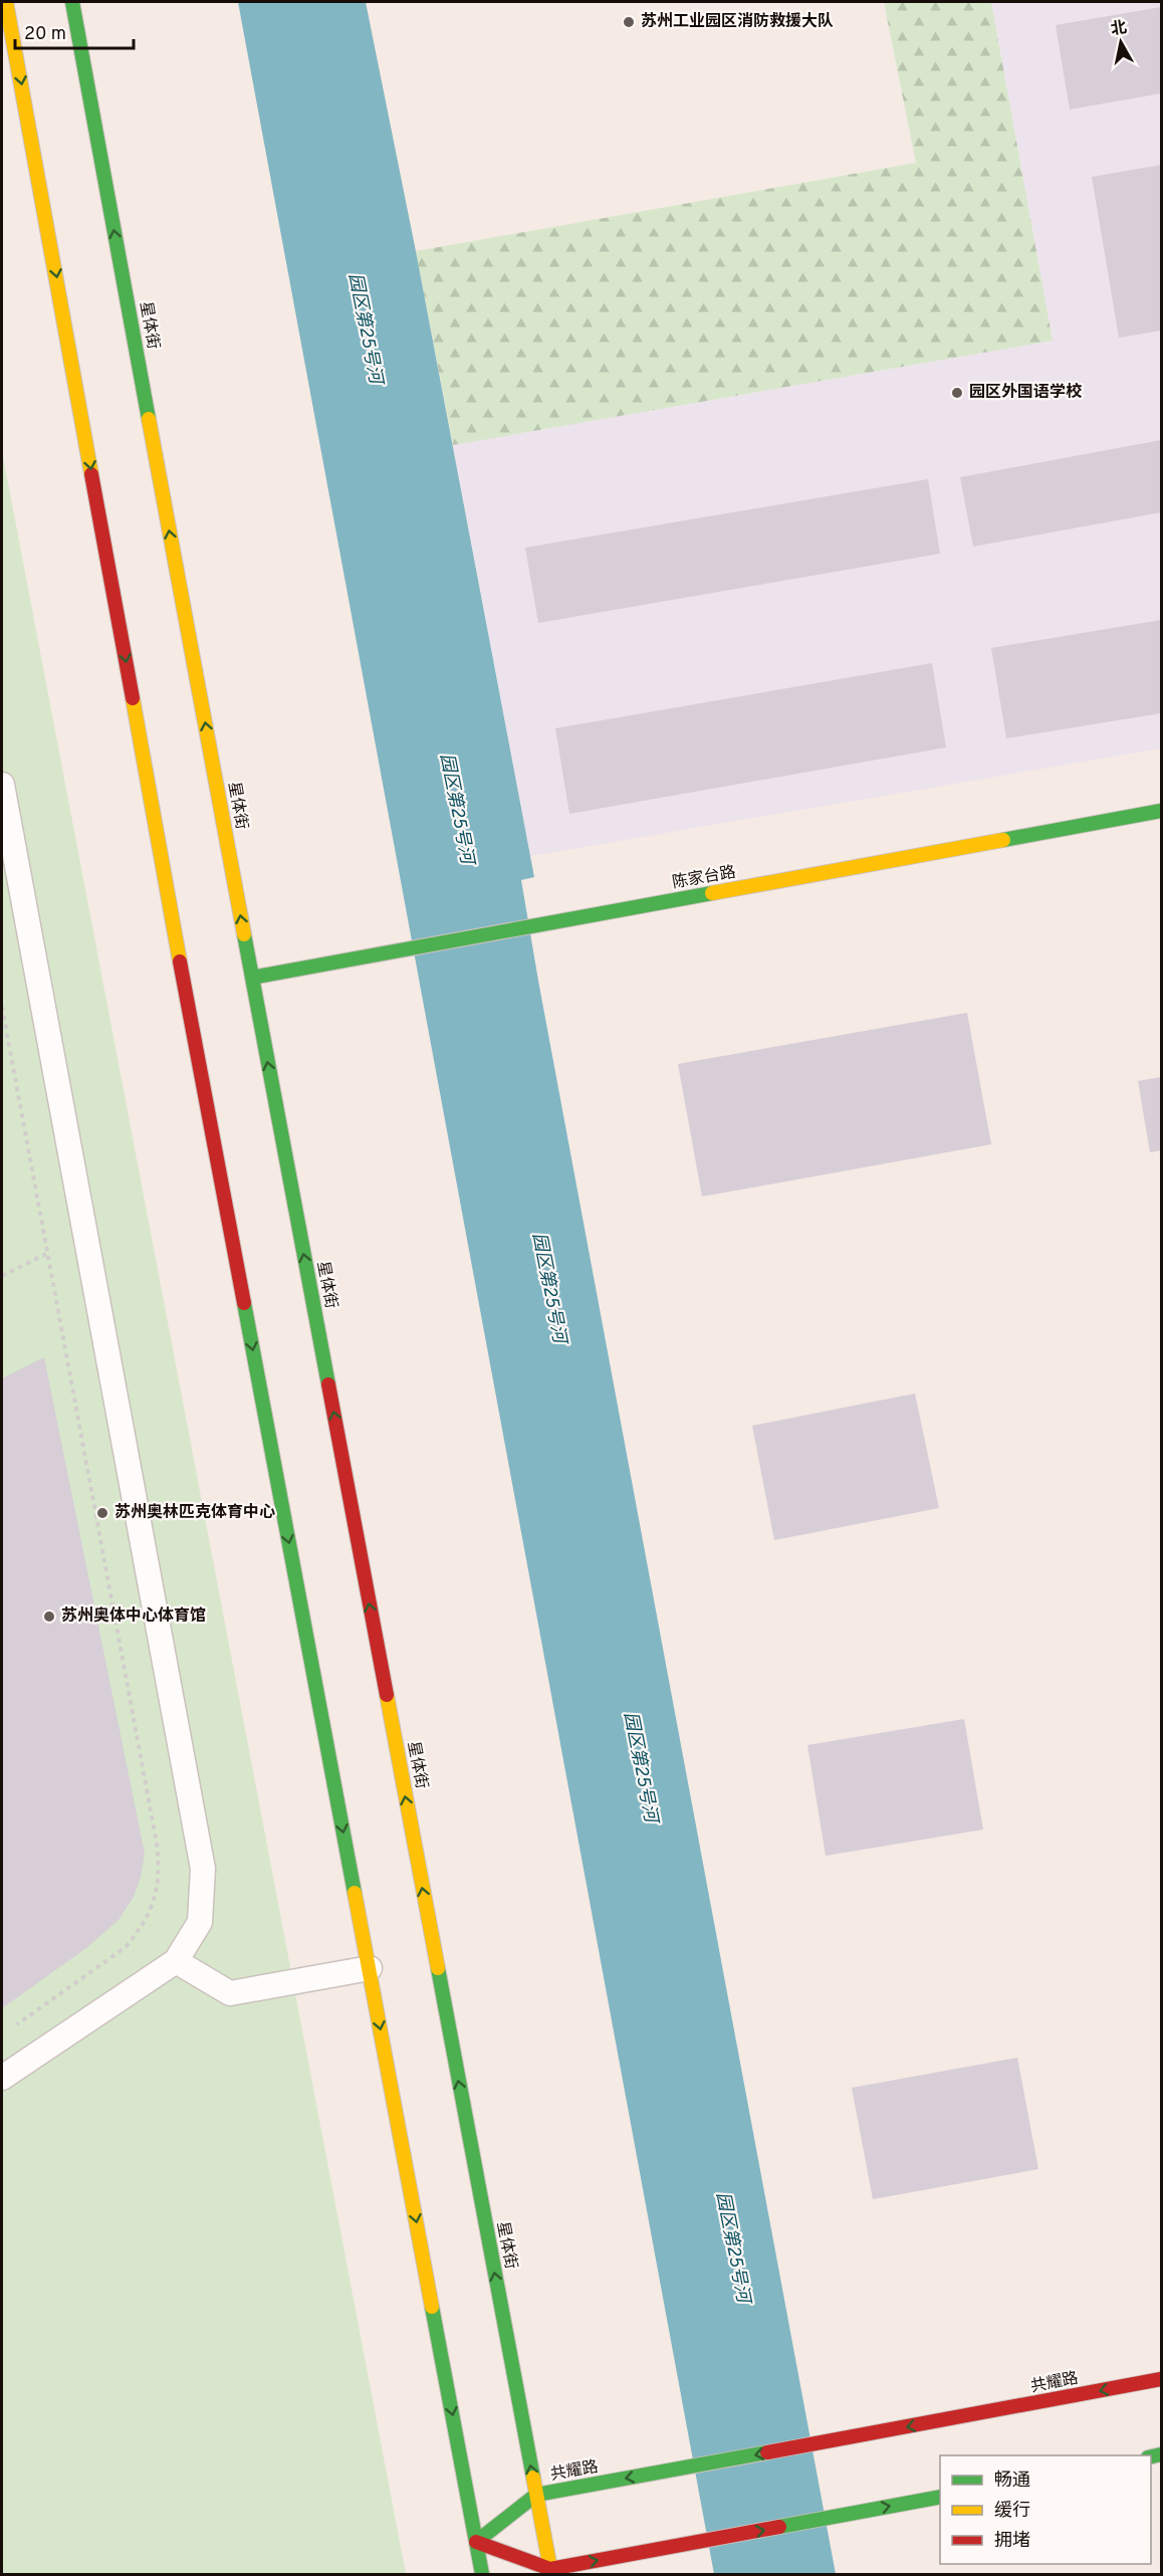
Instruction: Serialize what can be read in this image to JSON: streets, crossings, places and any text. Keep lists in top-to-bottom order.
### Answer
{
  "streets": {
    "street": ["星体街", "陈家台路", "共耀路"]
  },
  "crossings": [
    ["星体街", "陈家台路"],
    ["星体街", "共耀路"]
  ],
  "water": ["园区第25号河"],
  "places": [
    "苏州工业园区消防救援大队",
    "园区外国语学校",
    "苏州奥林匹克体育中心",
    "苏州奥体中心体育馆"
  ],
  "legend": ["畅通", "缓行", "拥堵"],
  "scale_bar": "20 m",
  "north": "top"
}
